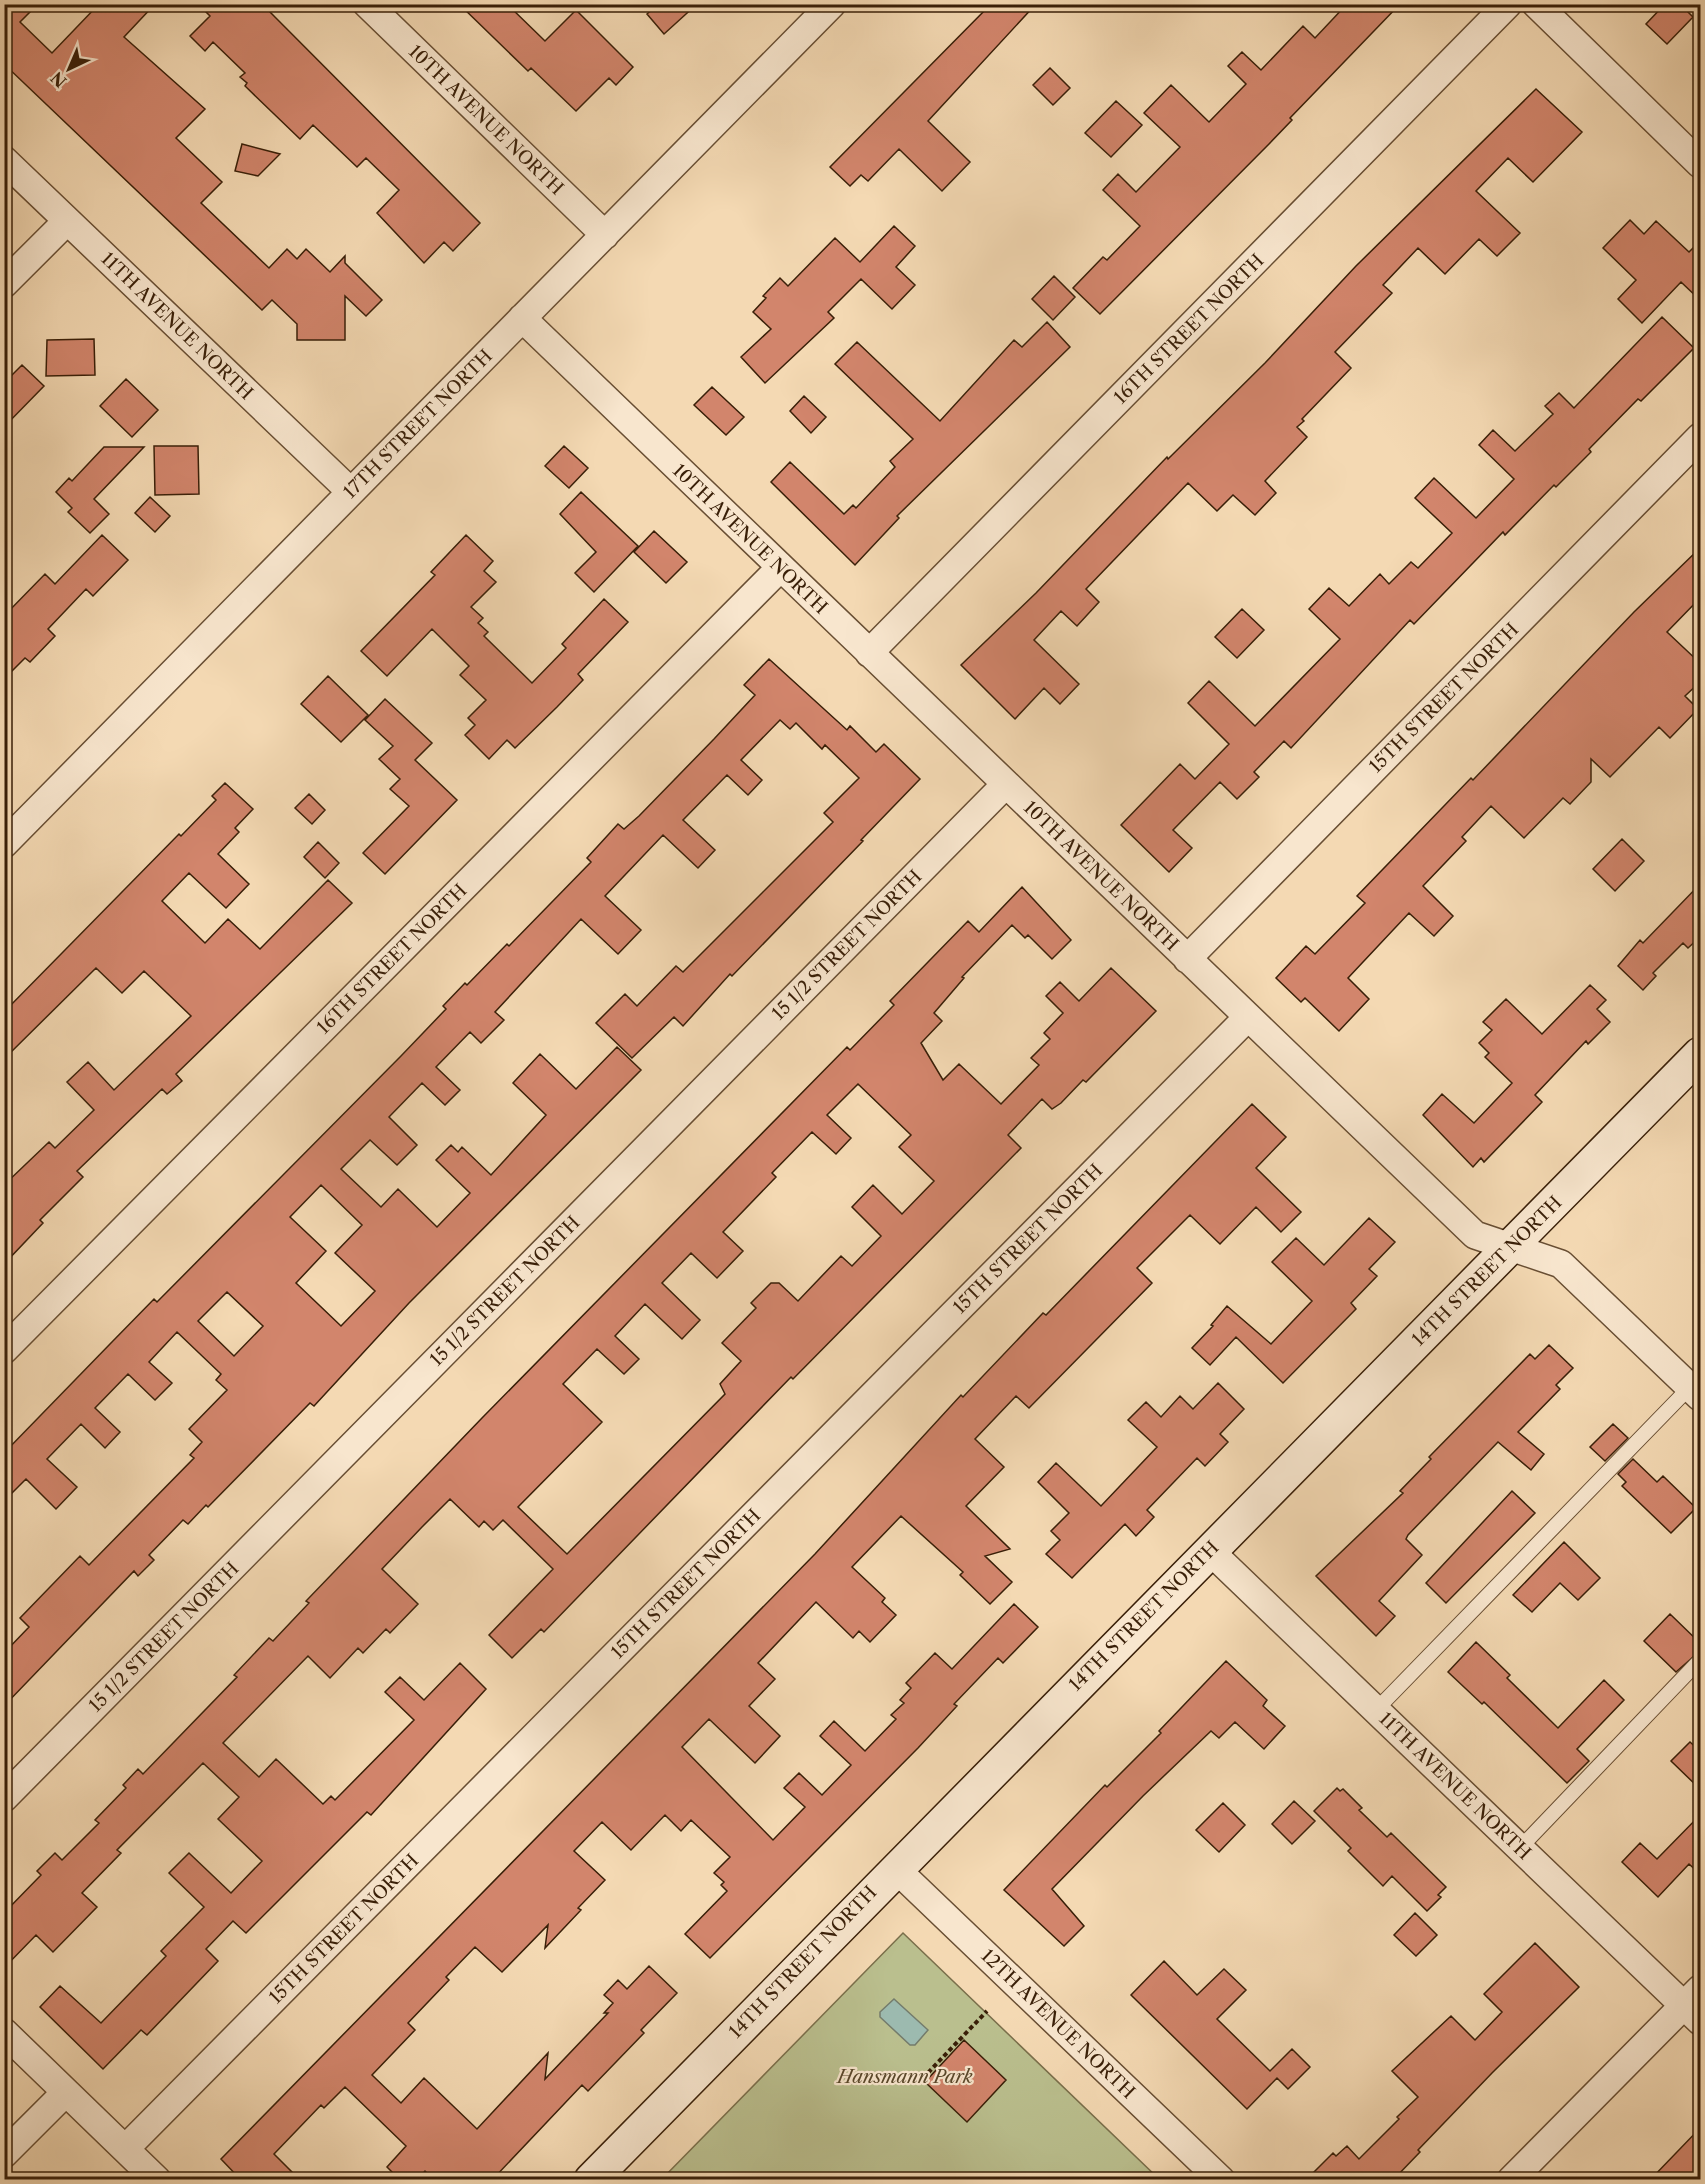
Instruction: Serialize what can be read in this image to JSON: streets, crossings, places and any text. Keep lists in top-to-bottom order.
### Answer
{
  "streets": {
    "street": [
      "10TH AVENUE NORTH",
      "11TH AVENUE NORTH",
      "16TH STREET NORTH",
      "17TH STREET NORTH",
      "15TH STREET NORTH",
      "15 1/2 STREET NORTH",
      "14TH STREET NORTH",
      "12TH AVENUE NORTH"
    ]
  },
  "crossings": [
    ["10TH AVENUE NORTH", "16TH STREET NORTH"],
    ["10TH AVENUE NORTH", "17TH STREET NORTH"],
    ["10TH AVENUE NORTH", "15TH STREET NORTH"],
    ["10TH AVENUE NORTH", "15 1/2 STREET NORTH"],
    ["10TH AVENUE NORTH", "14TH STREET NORTH"],
    ["11TH AVENUE NORTH", "17TH STREET NORTH"],
    ["11TH AVENUE NORTH", "14TH STREET NORTH"],
    ["14TH STREET NORTH", "12TH AVENUE NORTH"]
  ],
  "parks": ["Hansmann Park"],
  "north": "bottom left"
}
